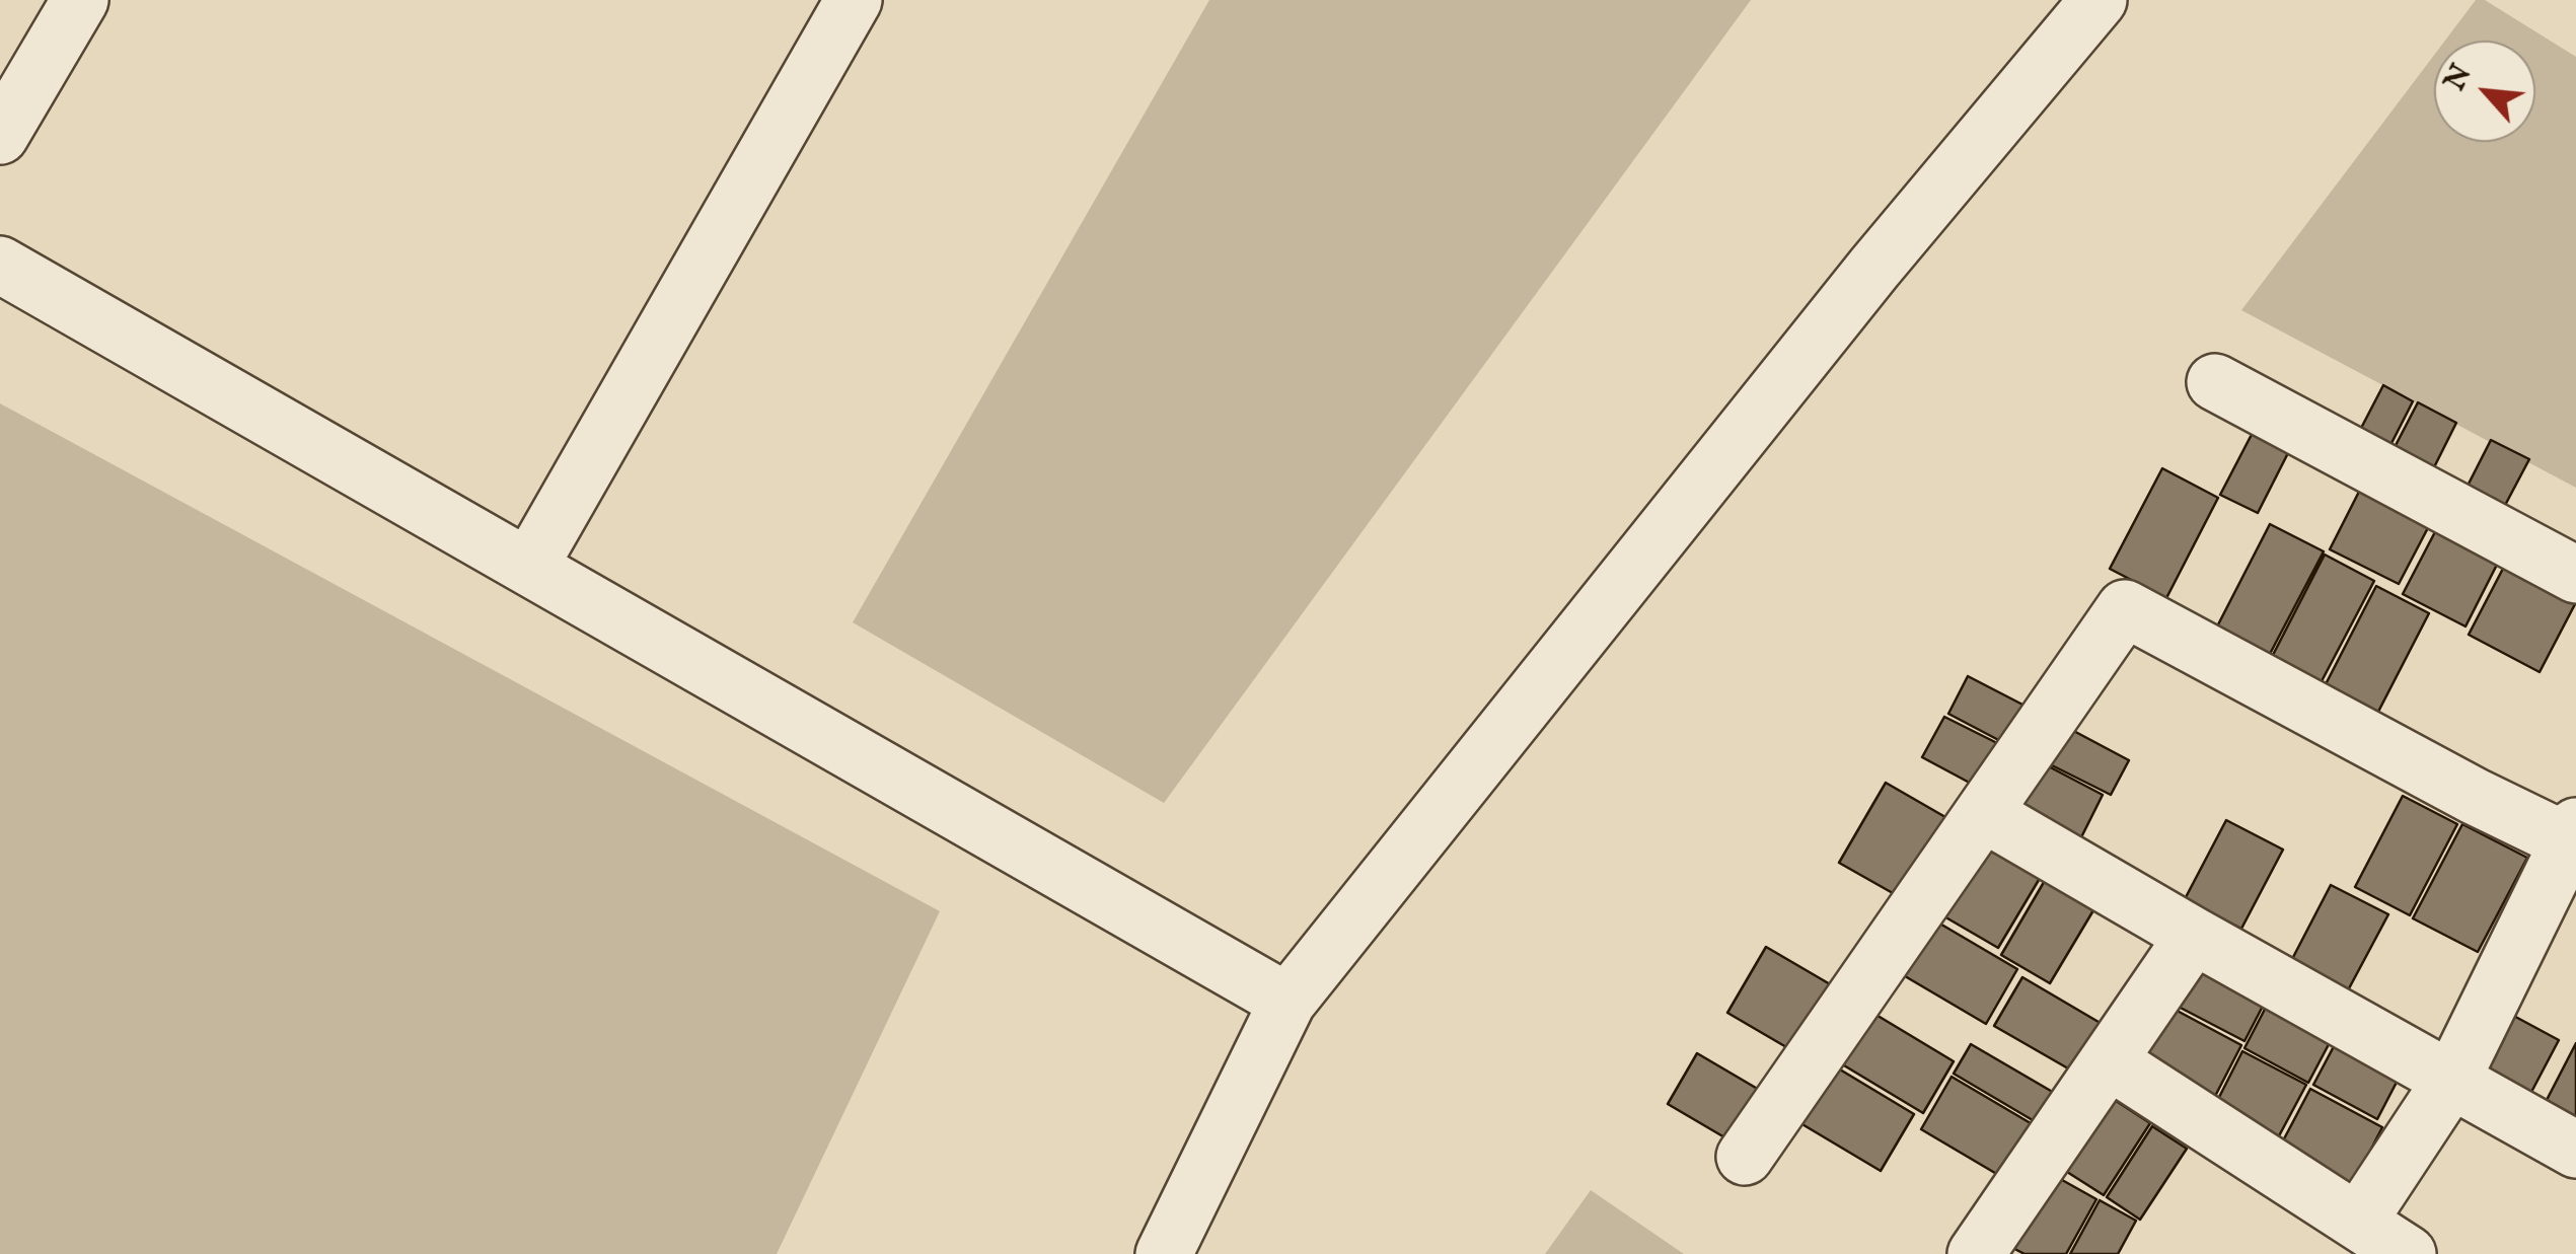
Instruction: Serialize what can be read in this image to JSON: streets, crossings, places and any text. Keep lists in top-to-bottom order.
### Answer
{
  "north": "top left"
}
